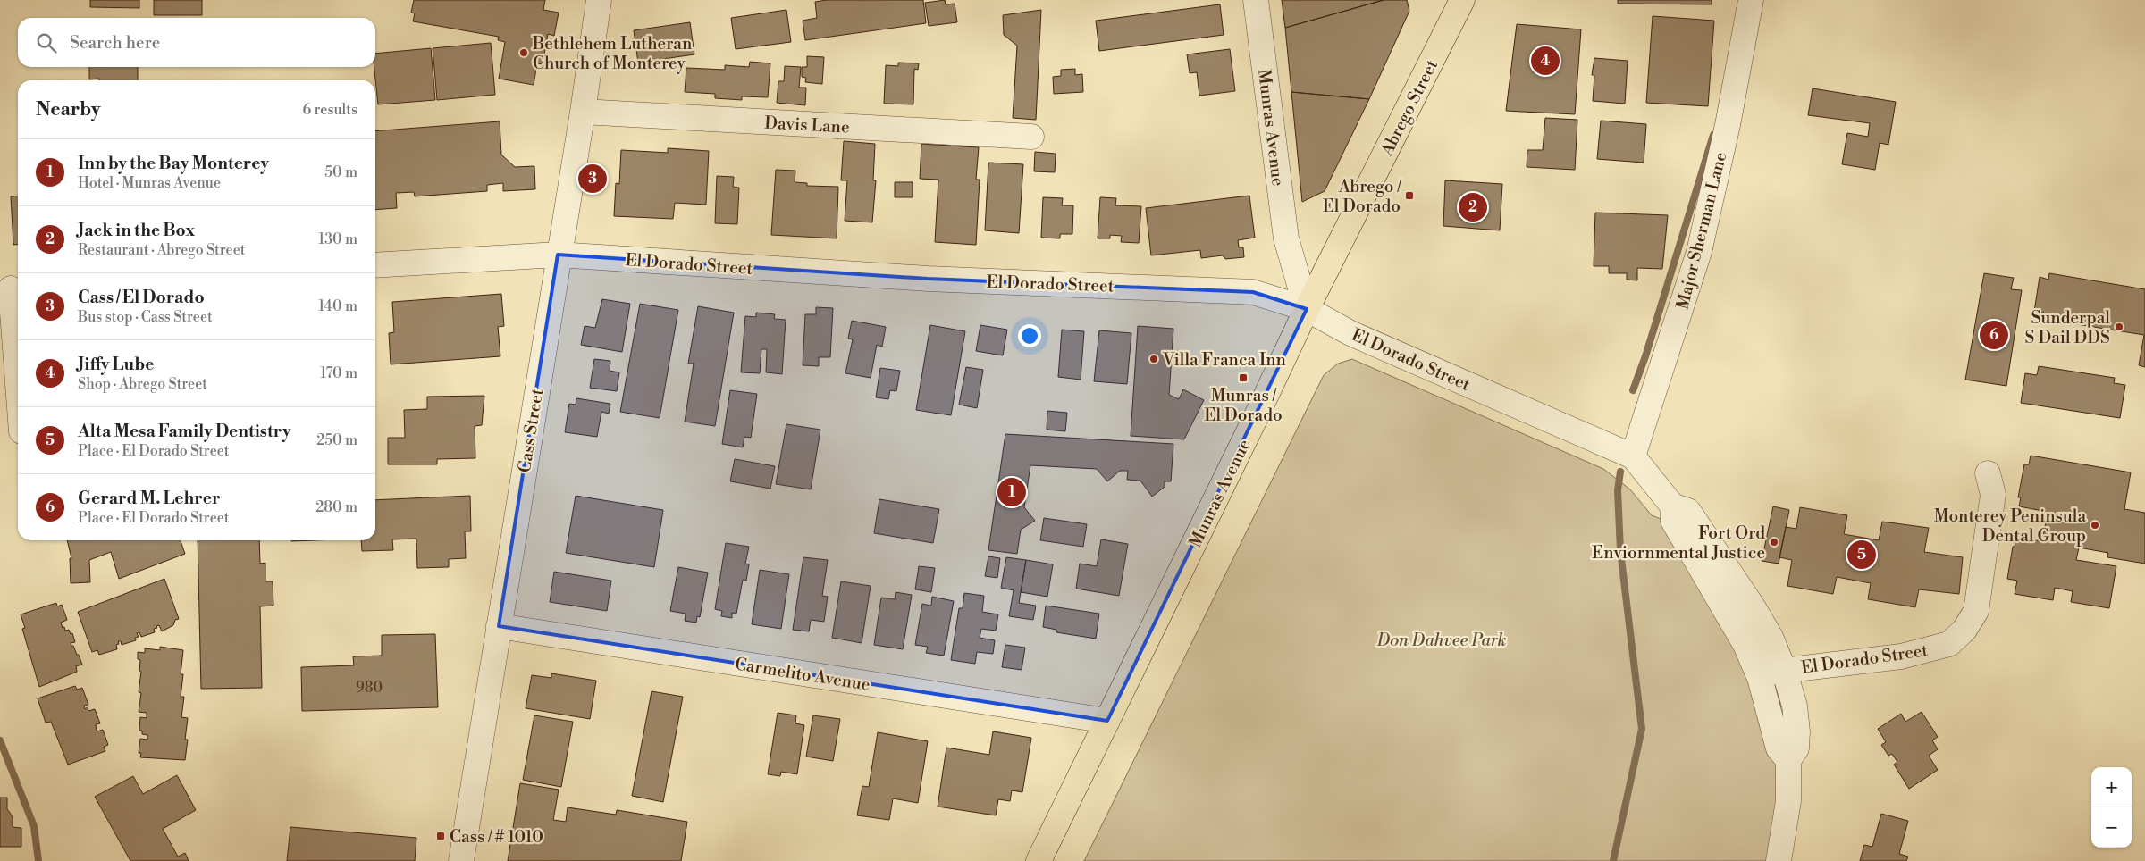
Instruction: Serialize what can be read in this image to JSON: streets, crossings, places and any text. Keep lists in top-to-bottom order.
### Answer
{
  "streets": {
    "main road": ["Abrego Street", "Munras Avenue"],
    "street": [
      "Davis Lane",
      "Major Sherman Lane",
      "El Dorado Street",
      "Cass Street",
      "Carmelito Avenue"
    ]
  },
  "crossings": [
    ["Abrego Street", "Munras Avenue"],
    ["Abrego Street", "El Dorado Street"],
    ["Davis Lane", "Cass Street"],
    ["Munras Avenue", "El Dorado Street"],
    ["Munras Avenue", "Carmelito Avenue"],
    ["Major Sherman Lane", "El Dorado Street"],
    ["El Dorado Street", "Cass Street"],
    ["Cass Street", "Carmelito Avenue"]
  ],
  "parks": ["Don Dahvee Park"],
  "places": {
    "other": [
      "Bethlehem Lutheran Church of Monterey",
      "Sunderpal S Dail DDS",
      "Villa Franca Inn",
      "Monterey Peninsula Dental Group",
      "Fort Ord Enviornmental Justice"
    ],
    "transit": ["Abrego / El Dorado", "Munras / El Dorado", "Cass / # 1010"]
  },
  "house_numbers": ["980"],
  "page": {
    "search": "Search here",
    "pins": [
      "4",
      "3",
      "2",
      "6",
      "1",
      "5"
    ],
    "heading": ["Nearby", "6 results"],
    "list": [
      {
        "mark": "1",
        "name": "Inn by the Bay Monterey",
        "note": "Hotel · Munras Avenue",
        "value": "50 m"
      },
      {
        "mark": "2",
        "name": "Jack in the Box",
        "note": "Restaurant · Abrego Street",
        "value": "130 m"
      },
      {
        "mark": "3",
        "name": "Cass / El Dorado",
        "note": "Bus stop · Cass Street",
        "value": "140 m"
      },
      {
        "mark": "4",
        "name": "Jiffy Lube",
        "note": "Shop · Abrego Street",
        "value": "170 m"
      },
      {
        "mark": "5",
        "name": "Alta Mesa Family Dentistry",
        "note": "Place · El Dorado Street",
        "value": "250 m"
      },
      {
        "mark": "6",
        "name": "Gerard M. Lehrer",
        "note": "Place · El Dorado Street",
        "value": "280 m"
      }
    ],
    "map_buttons": ["+", "−"]
  }
}
